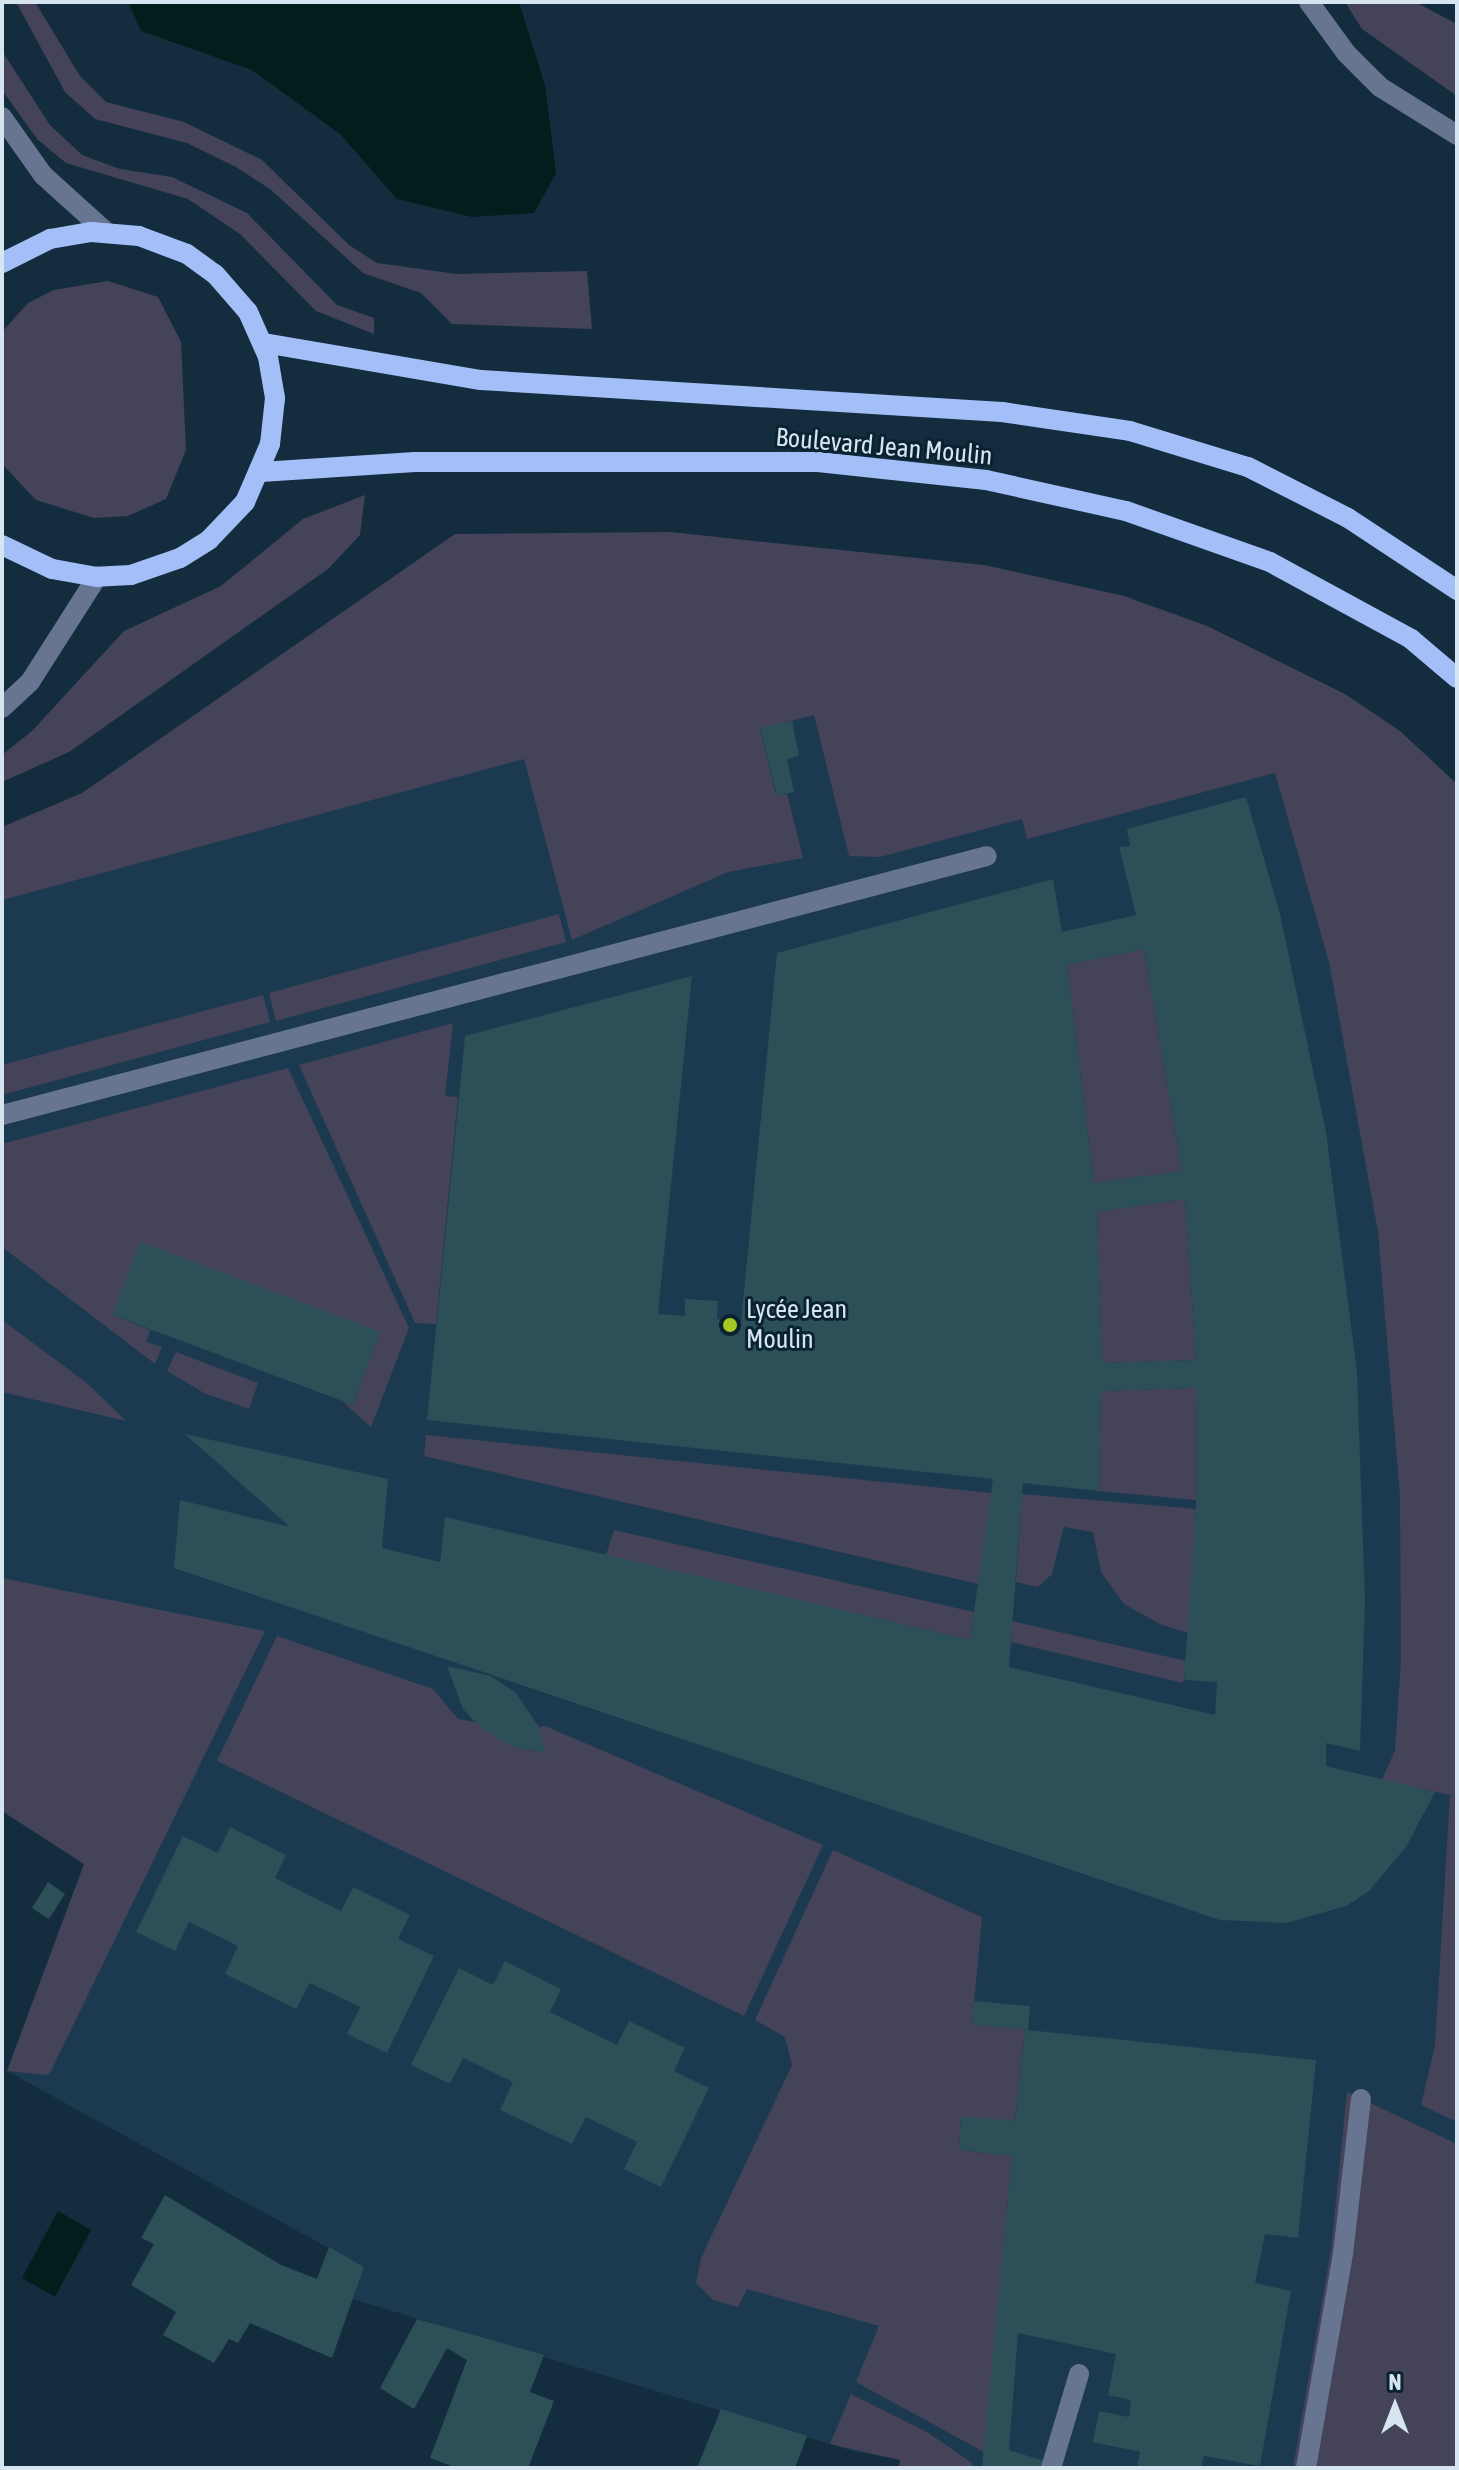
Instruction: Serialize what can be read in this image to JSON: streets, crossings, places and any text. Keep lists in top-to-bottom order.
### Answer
{
  "streets": {
    "main road": ["Boulevard Jean Moulin"]
  },
  "places": ["Lycée Jean Moulin"],
  "north": "top"
}
